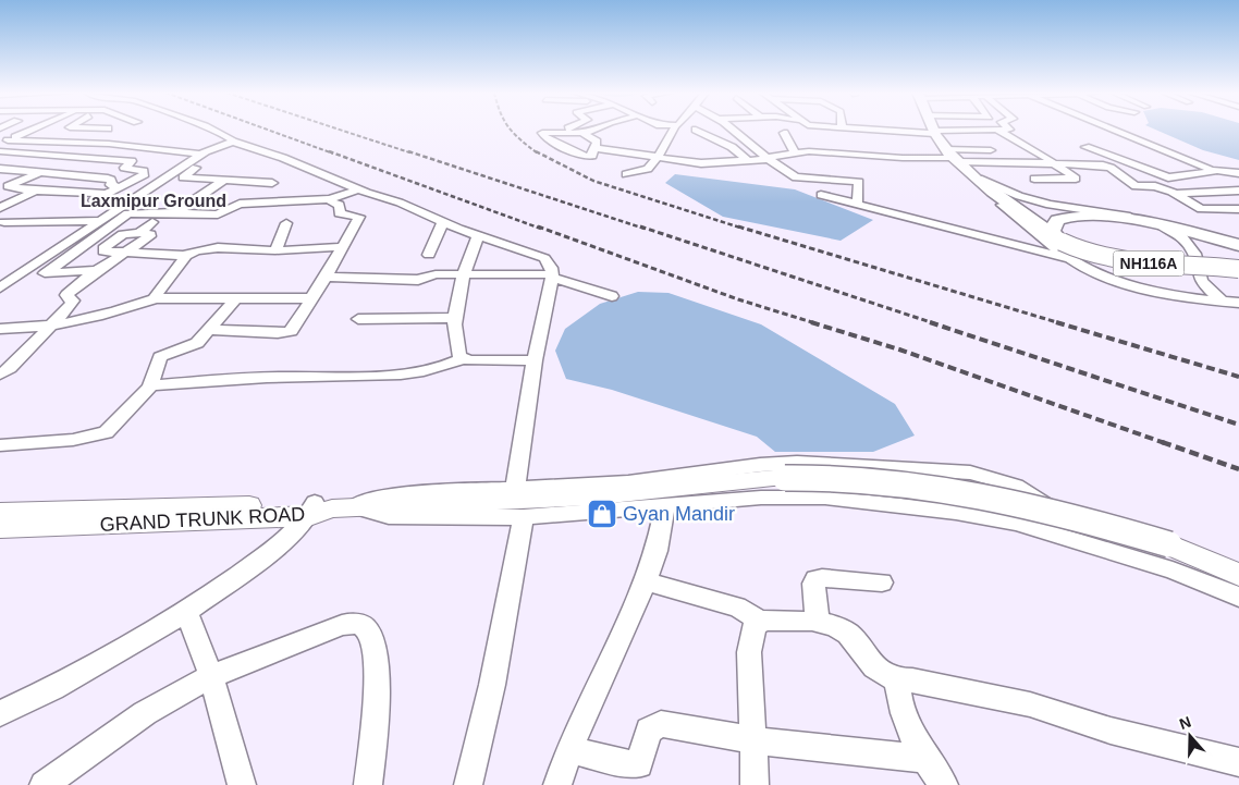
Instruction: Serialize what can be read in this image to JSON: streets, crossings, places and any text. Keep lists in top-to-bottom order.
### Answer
{
  "streets": {
    "highway": ["NH116A"],
    "main road": ["GRAND TRUNK ROAD"]
  },
  "districts": ["Laxmipur Ground"],
  "places": {
    "shop": ["Gyan Mandir"]
  },
  "north": "top"
}
